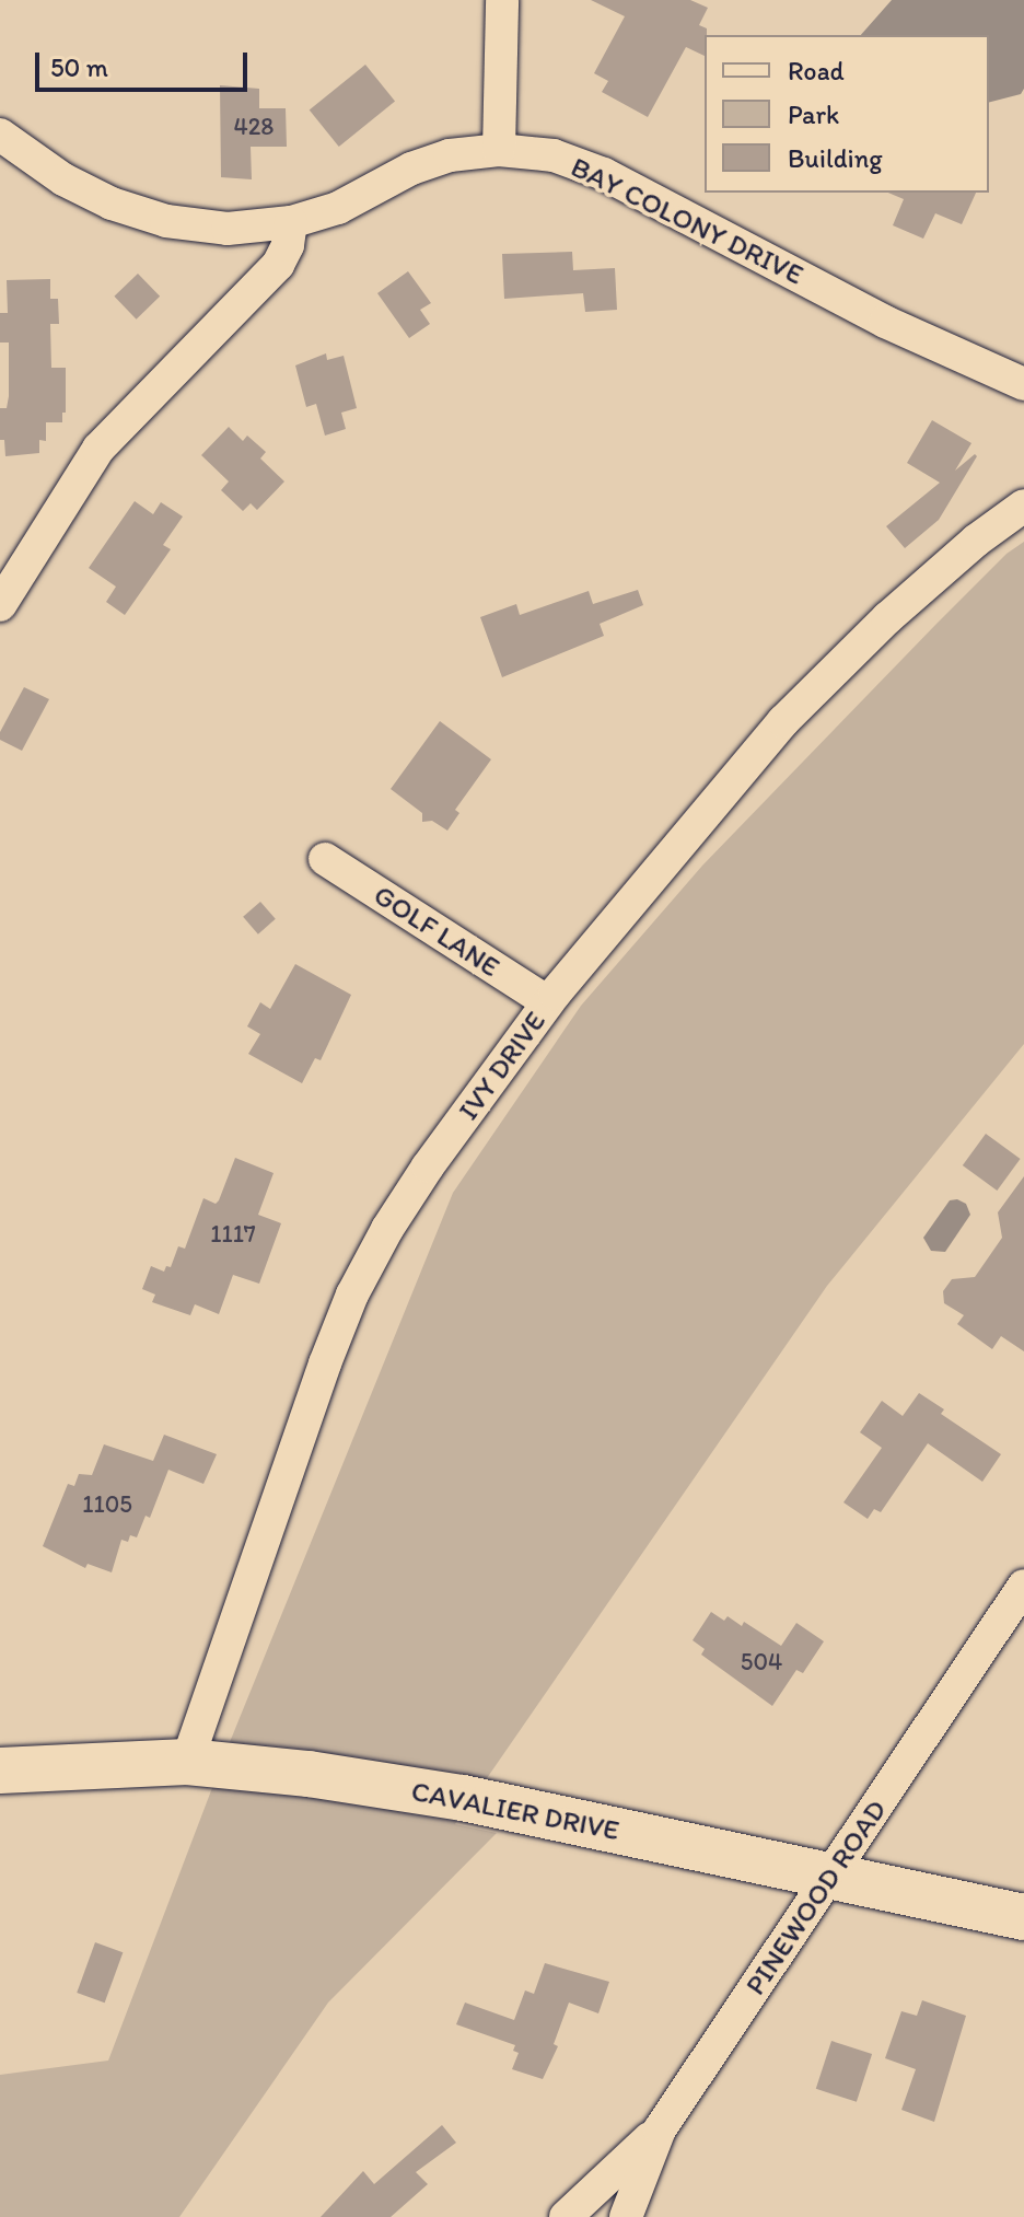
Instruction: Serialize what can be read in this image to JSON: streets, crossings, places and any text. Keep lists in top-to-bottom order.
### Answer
{
  "streets": {
    "street": [
      "BAY COLONY DRIVE",
      "GOLF LANE",
      "IVY DRIVE",
      "CAVALIER DRIVE",
      "PINEWOOD ROAD"
    ]
  },
  "crossings": [
    ["GOLF LANE", "IVY DRIVE"],
    ["IVY DRIVE", "CAVALIER DRIVE"],
    ["CAVALIER DRIVE", "PINEWOOD ROAD"]
  ],
  "house_numbers": [
    "428",
    "1117",
    "1105",
    "504"
  ],
  "legend": ["Road", "Park", "Building"],
  "scale_bar": "50 m"
}
